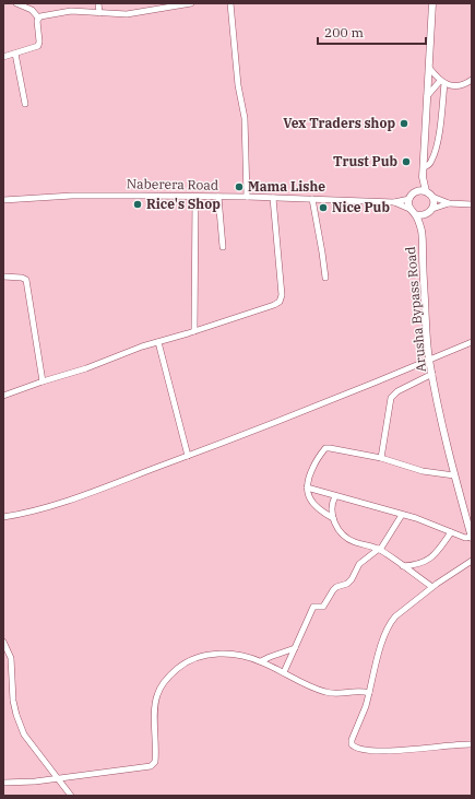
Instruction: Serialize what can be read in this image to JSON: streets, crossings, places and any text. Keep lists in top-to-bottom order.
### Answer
{
  "streets": {
    "main road": ["Arusha Bypass Road"],
    "street": ["Naberera Road"]
  },
  "crossings": [
    ["Naberera Road", "Arusha Bypass Road"]
  ],
  "places": [
    "Vex Traders shop",
    "Trust Pub",
    "Mama Lishe",
    "Rice's Shop",
    "Nice Pub"
  ],
  "scale_bar": "200 m"
}
